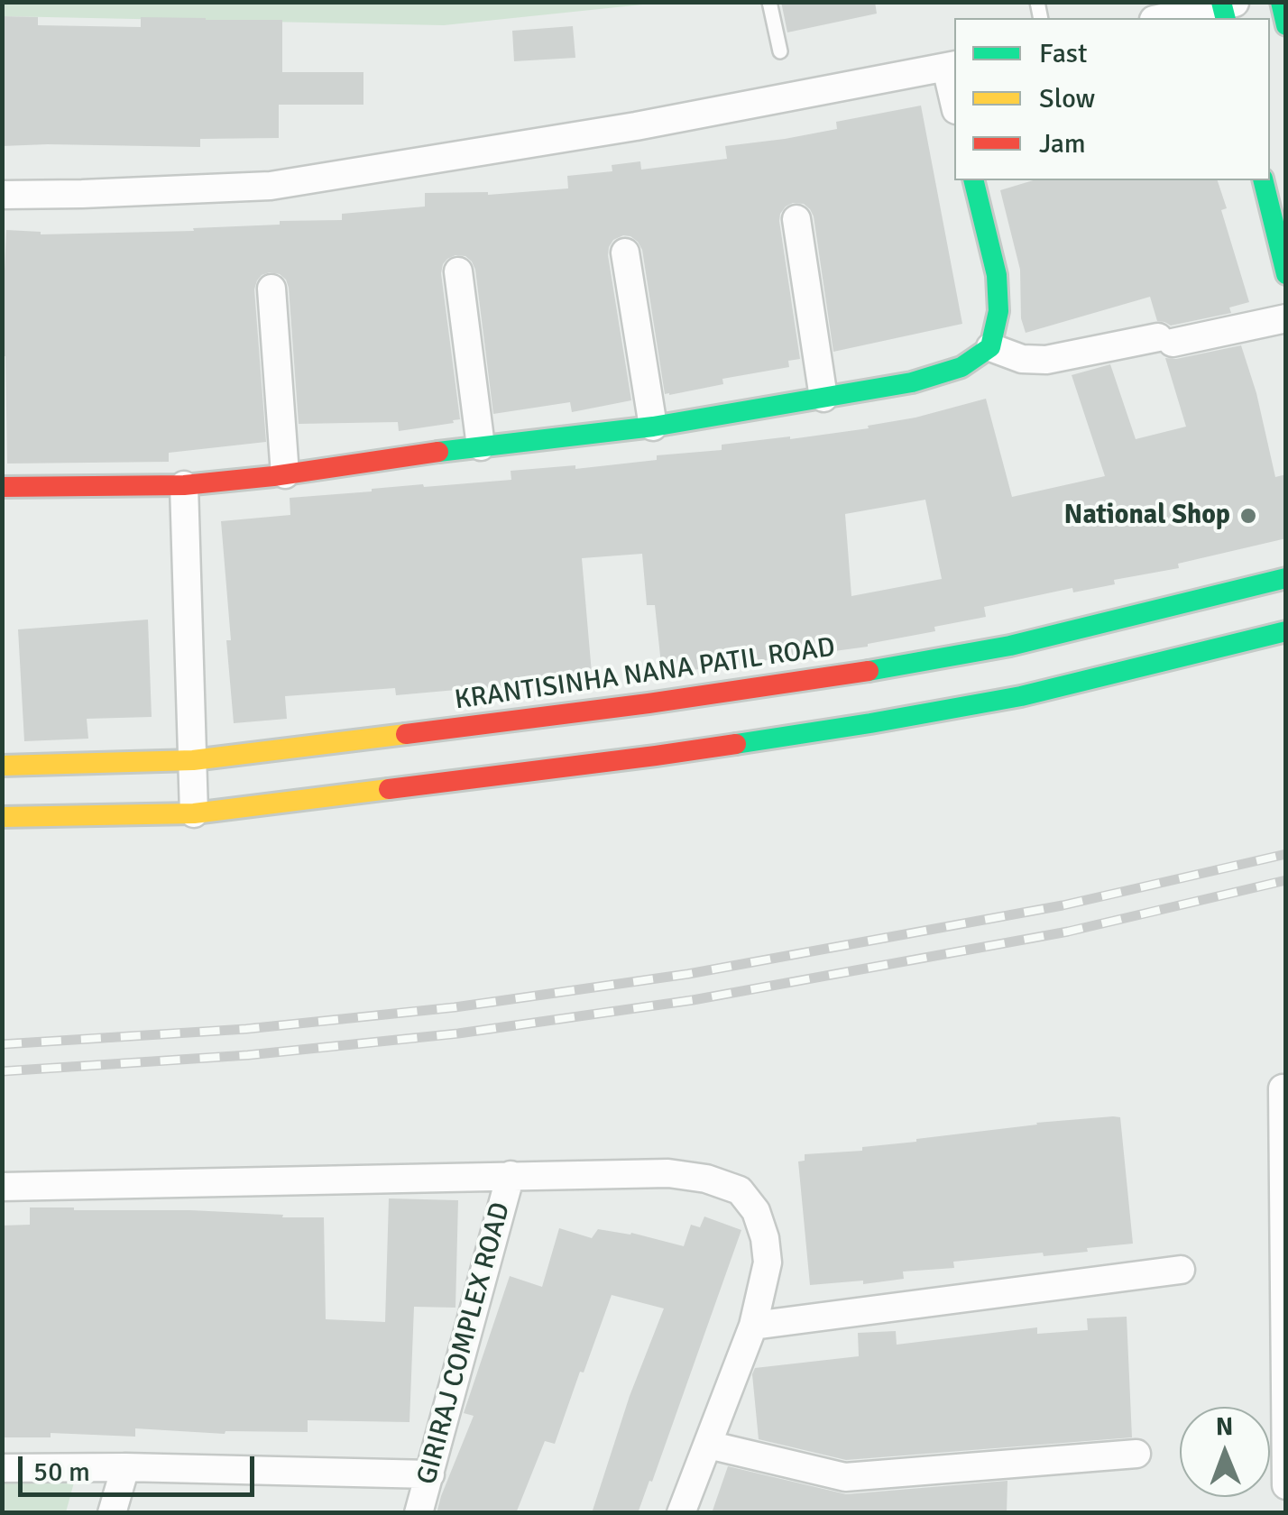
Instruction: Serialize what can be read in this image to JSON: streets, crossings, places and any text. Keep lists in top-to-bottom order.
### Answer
{
  "streets": {
    "main road": ["KRANTISINHA NANA PATIL ROAD"],
    "street": ["GIRIRAJ COMPLEX ROAD"]
  },
  "places": ["National Shop"],
  "legend": ["Fast", "Slow", "Jam"],
  "scale_bar": "50 m",
  "north": "top"
}
